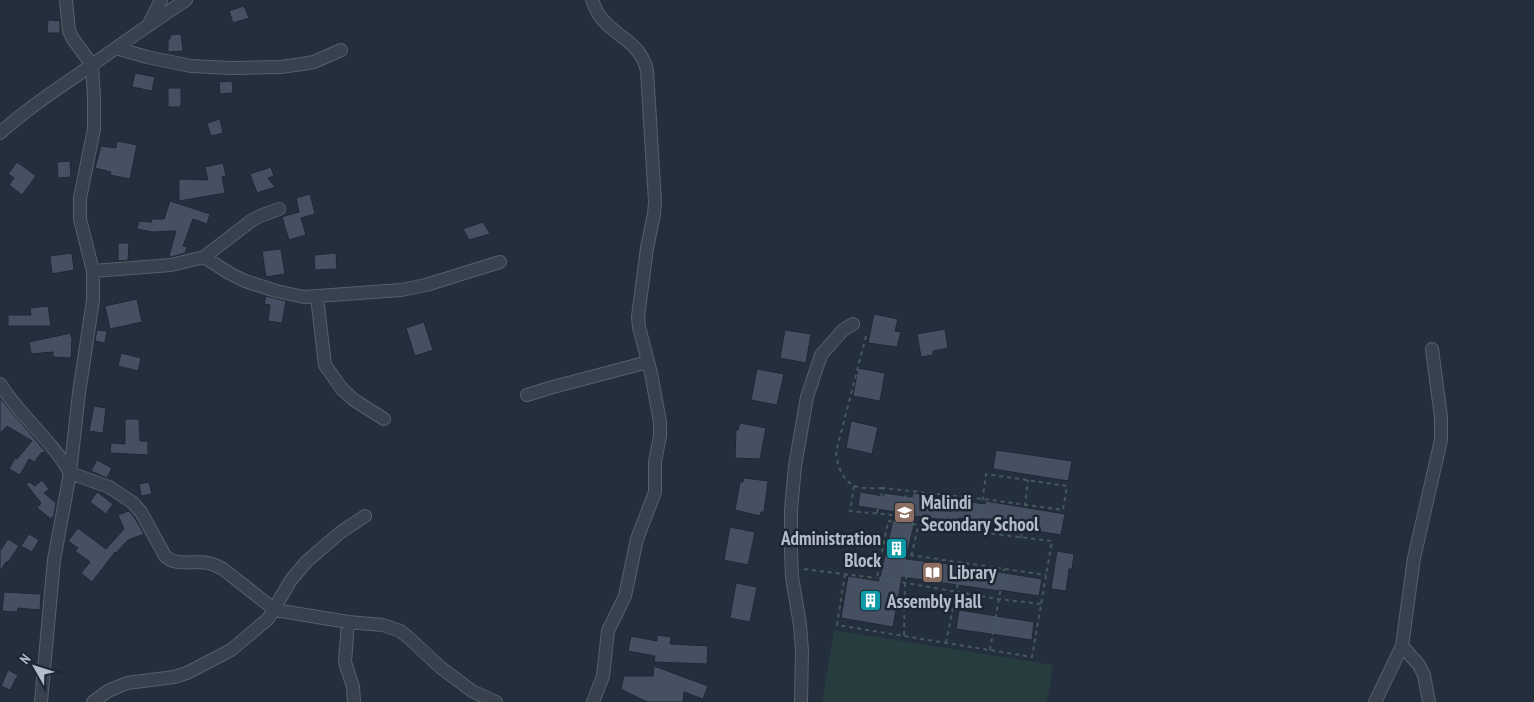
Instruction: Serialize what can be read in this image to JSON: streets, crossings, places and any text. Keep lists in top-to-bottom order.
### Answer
{
  "places": {
    "school or university": ["Malindi Secondary School"],
    "building": ["Administration Block", "Assembly Hall"],
    "library": ["Library"]
  },
  "north": "top left"
}
